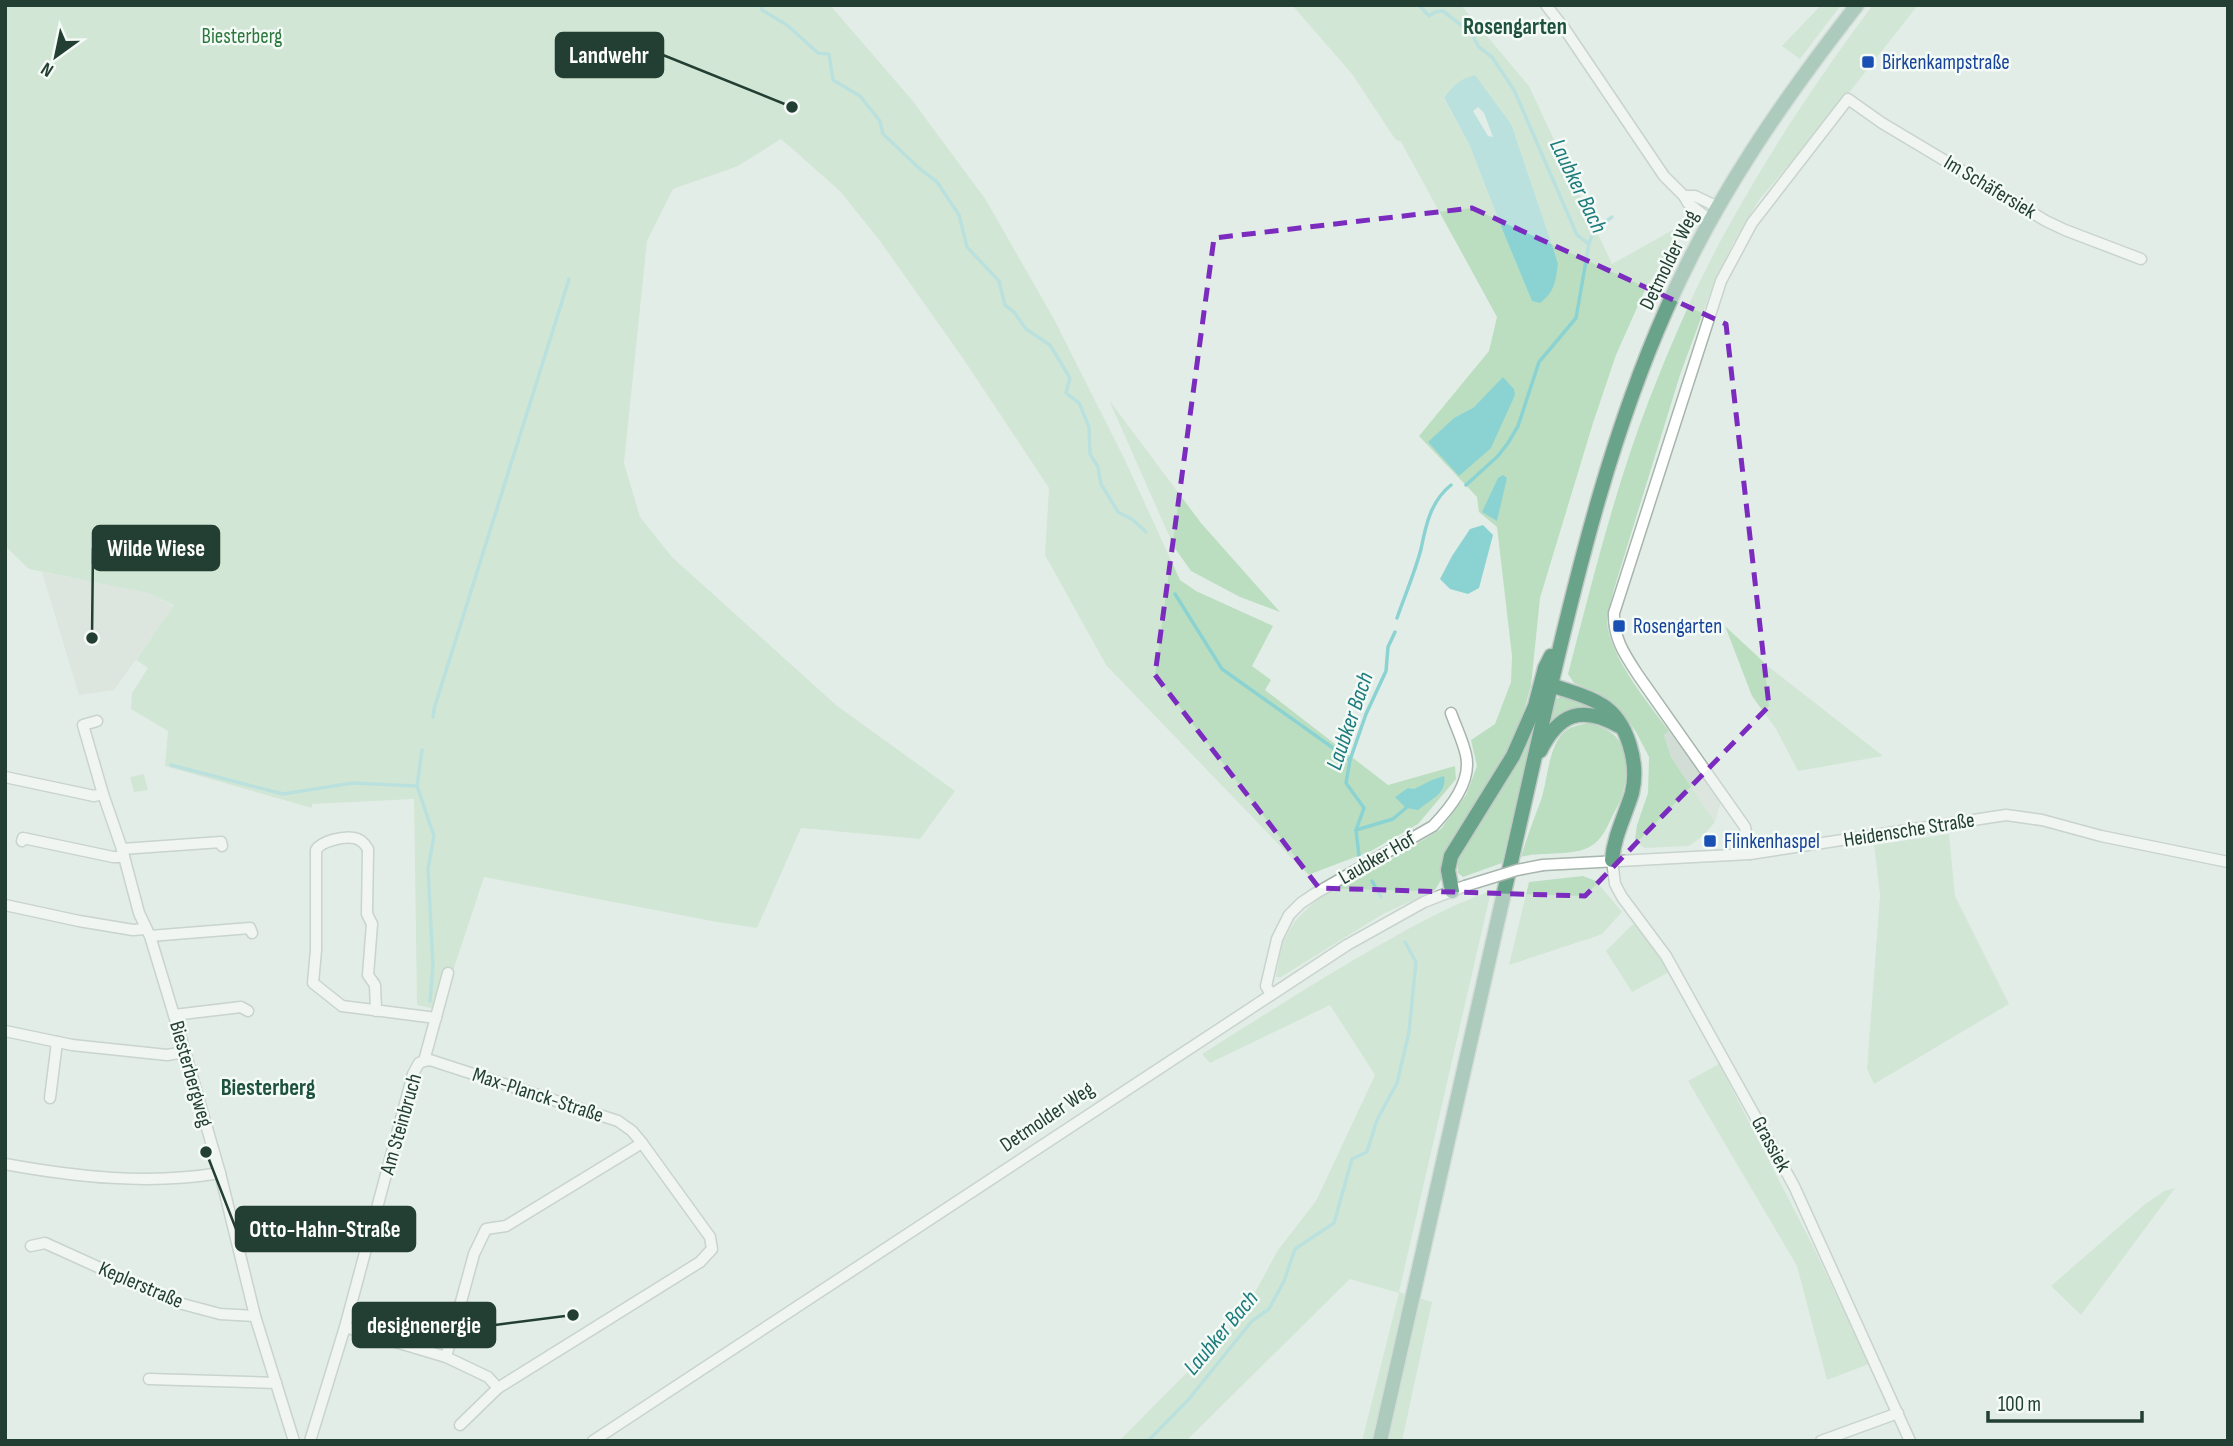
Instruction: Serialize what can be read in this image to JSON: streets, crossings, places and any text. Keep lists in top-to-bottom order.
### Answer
{
  "streets": {
    "main road": ["Detmolder Weg"],
    "street": [
      "Im Schäfersiek",
      "Heidensche Straße",
      "Laubker Hof",
      "Biesterbergweg",
      "Max-Planck-Straße",
      "Am Steinbruch",
      "Grassiek",
      "Keplerstraße"
    ]
  },
  "crossings": [
    ["Im Schäfersiek", "Heidensche Straße"],
    ["Detmolder Weg", "Heidensche Straße"],
    ["Detmolder Weg", "Laubker Hof"],
    ["Heidensche Straße", "Grassiek"],
    ["Biesterbergweg", "Keplerstraße"],
    ["Max-Planck-Straße", "Am Steinbruch"]
  ],
  "districts": ["Rosengarten", "Biesterberg"],
  "water": ["Laubker Bach"],
  "parks": ["Biesterberg"],
  "places": {
    "transit": ["Birkenkampstraße", "Rosengarten", "Flinkenhaspel"],
    "other": [
      "Landwehr",
      "Wilde Wiese",
      "Otto-Hahn-Straße",
      "designenergie"
    ]
  },
  "scale_bar": "100 m",
  "north": "bottom left"
}
